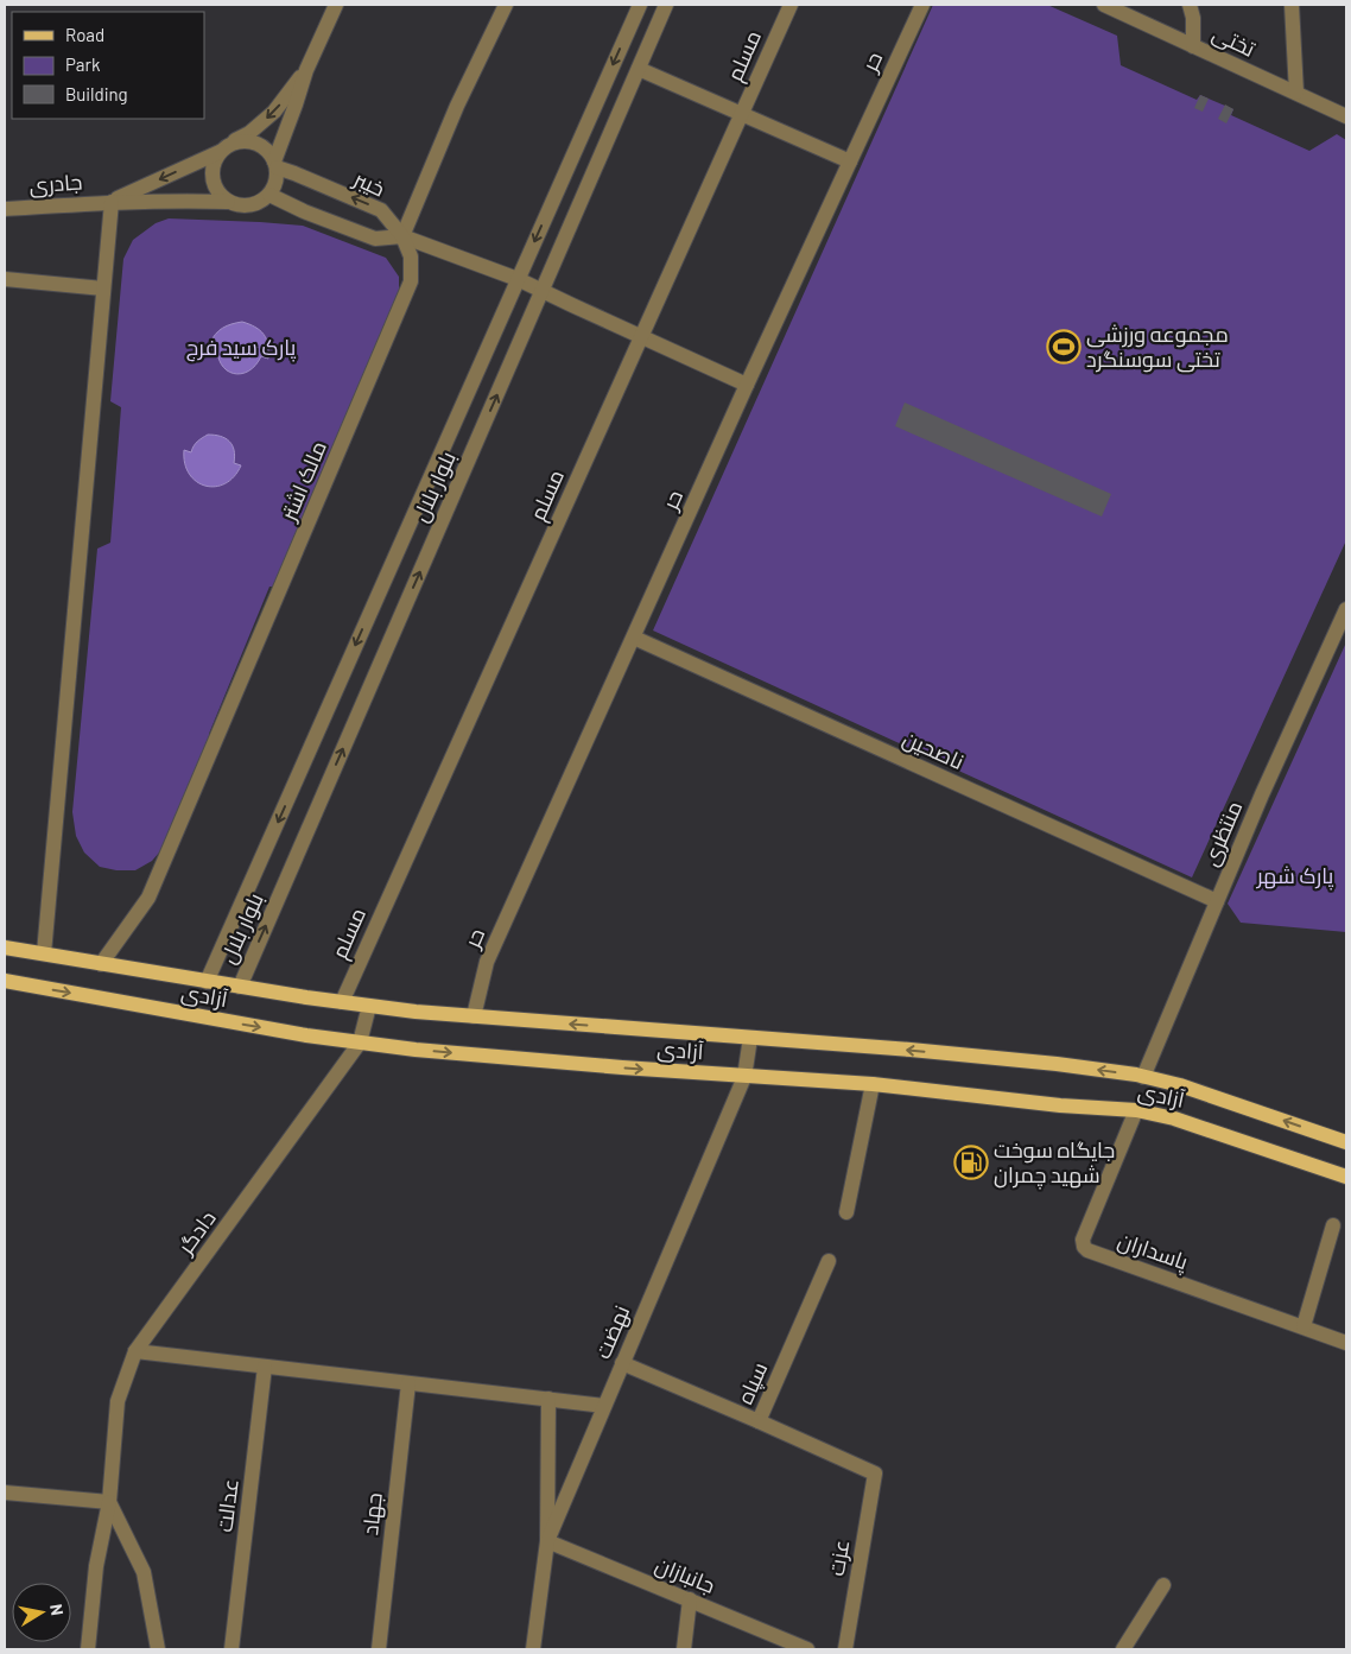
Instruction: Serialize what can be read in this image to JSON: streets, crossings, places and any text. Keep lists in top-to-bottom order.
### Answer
{
  "streets": {
    "main road": ["آزادی"],
    "street": [
      "تختی",
      "مسلم",
      "حر",
      "جادری",
      "خیبر",
      "مالک اشتر",
      "بلوار بلال",
      "ناصحین",
      "منتظری",
      "دادگر",
      "پاسداران",
      "نهضت",
      "سپاه",
      "عدالت",
      "جهاد",
      "عزت",
      "جانبازان"
    ]
  },
  "crossings": [
    ["مسلم", "آزادی"],
    ["حر", "ناصحین"],
    ["حر", "آزادی"],
    ["جادری", "خیبر"],
    ["خیبر", "مالک اشتر"],
    ["مالک اشتر", "آزادی"],
    ["بلوار بلال", "آزادی"],
    ["ناصحین", "منتظری"],
    ["منتظری", "آزادی"],
    ["آزادی", "دادگر"],
    ["آزادی", "پاسداران"],
    ["آزادی", "نهضت"],
    ["نهضت", "سپاه"],
    ["نهضت", "جانبازان"],
    ["سپاه", "عزت"]
  ],
  "parks": ["پارک سید فرج", "پارک شهر"],
  "places": {
    "sports": ["مجموعه ورزشی تختی سوسنگرد"],
    "fuel station": ["جایگاه سوخت شهید چمران"]
  },
  "legend": ["Road", "Park", "Building"],
  "north": "right"
}
